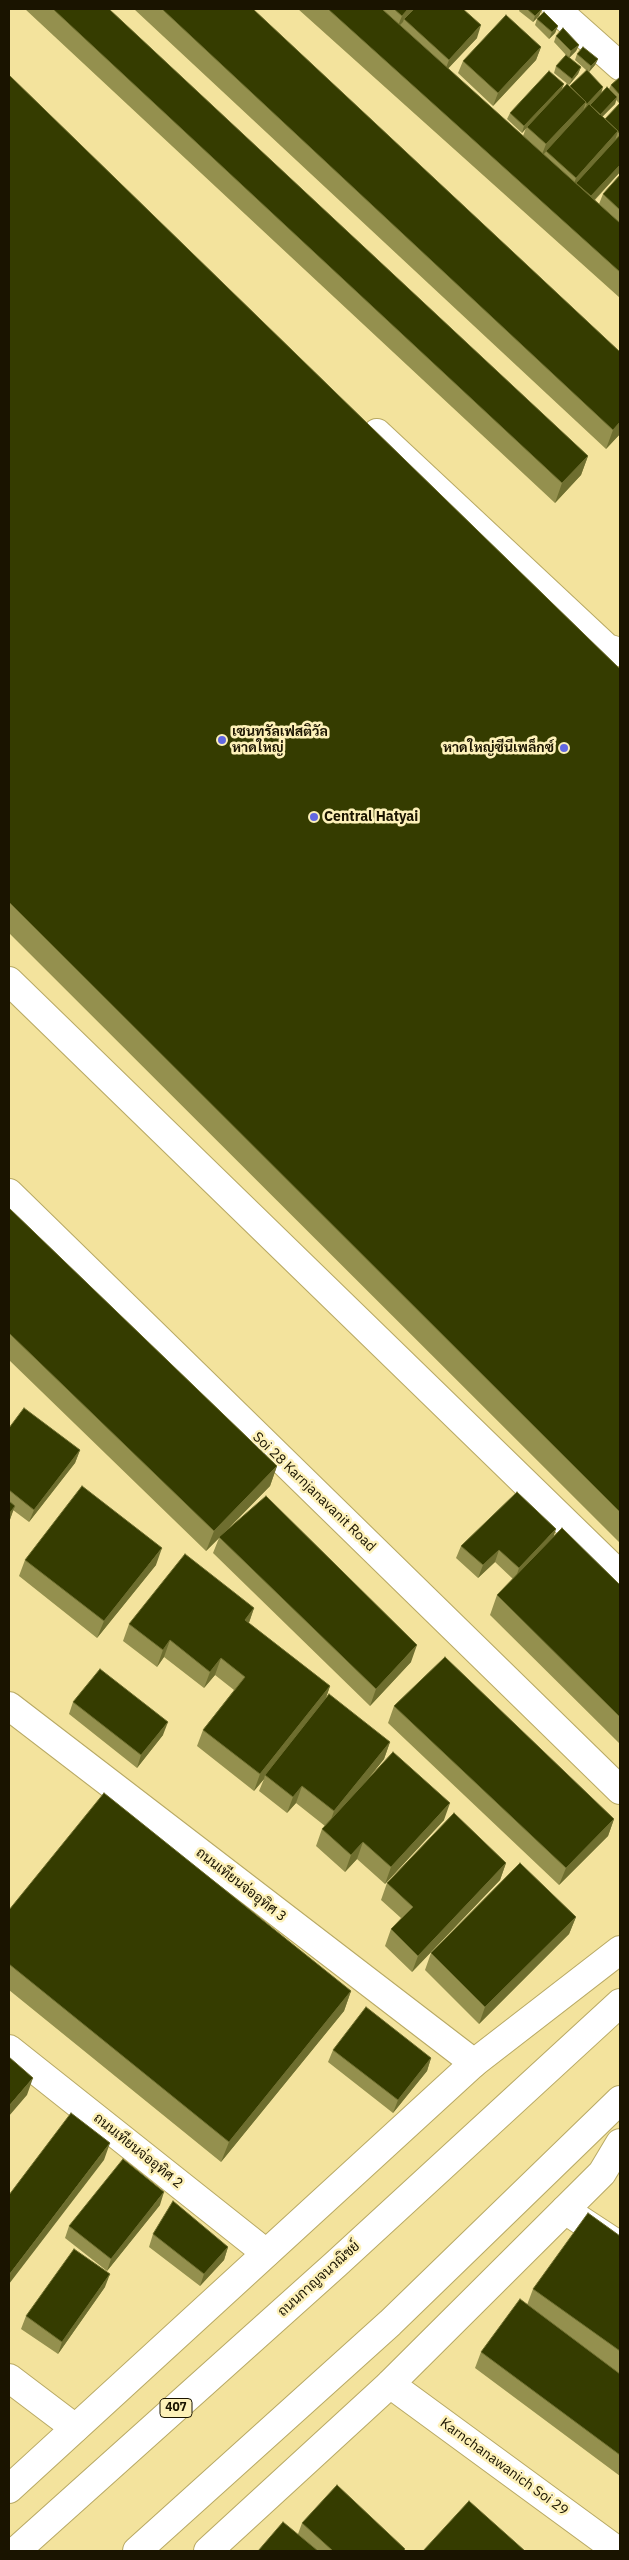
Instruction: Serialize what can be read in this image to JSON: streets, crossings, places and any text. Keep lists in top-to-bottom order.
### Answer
{
  "streets": {
    "main road": [
      "Soi 28 Karnjanavanit Road",
      "ถนนเทียนจ่ออุทิศ 3",
      "ถนนเทียนจ่ออุทิศ 2",
      "ถนนกาญจนวณิชย์",
      "407",
      "Karnchanawanich Soi 29"
    ]
  },
  "places": ["เซนทรัลเฟสติวัล หาดใหญ่", "หาดใหญ่ซีนีเพล็กซ์", "Central Hatyai"]
}
